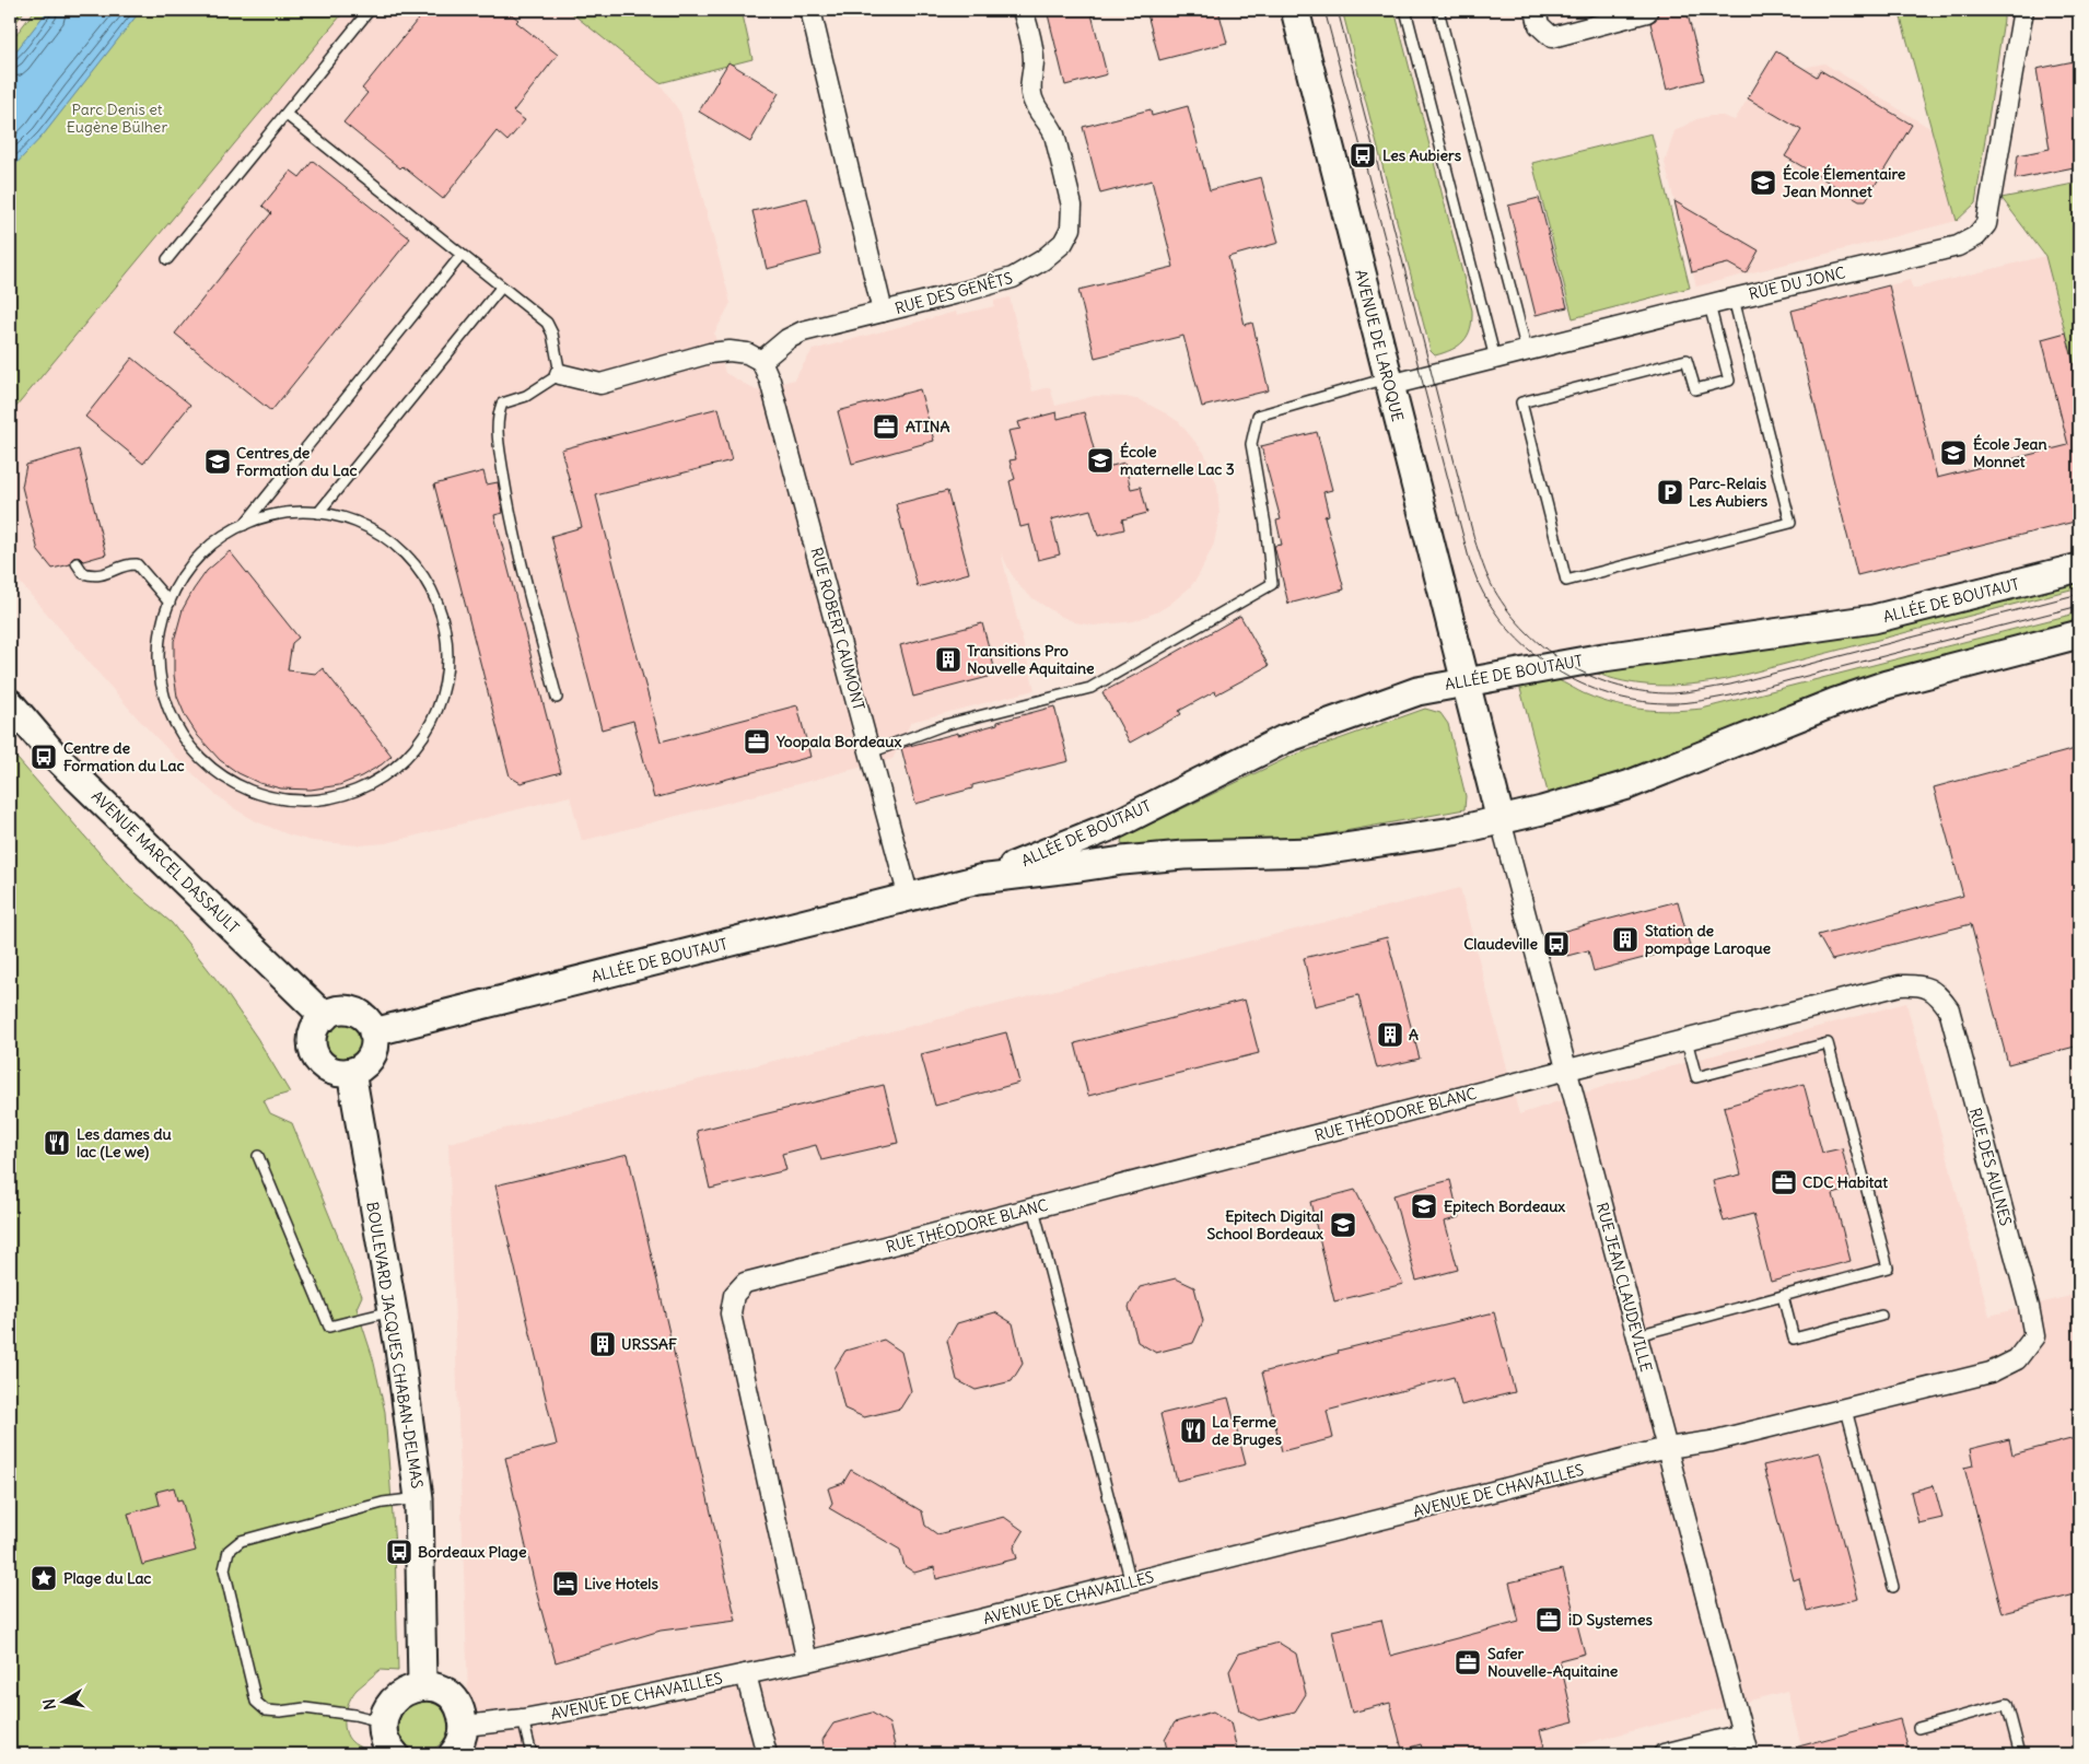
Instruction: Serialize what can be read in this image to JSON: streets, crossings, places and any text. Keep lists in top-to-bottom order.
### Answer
{
  "streets": {
    "main road": [
      "AVENUE DE LAROQUE",
      "ALLÉE DE BOUTAUT",
      "AVENUE MARCEL DASSAULT",
      "BOULEVARD JACQUES CHABAN-DELMAS"
    ],
    "street": [
      "RUE DU JONC",
      "RUE DES GENÊTS",
      "RUE ROBERT CAUMONT",
      "RUE THÉODORE BLANC",
      "RUE DES AULNES",
      "RUE JEAN CLAUDEVILLE",
      "AVENUE DE CHAVAILLES"
    ]
  },
  "crossings": [
    ["RUE DU JONC", "AVENUE DE LAROQUE"],
    ["RUE DES GENÊTS", "RUE ROBERT CAUMONT"],
    ["AVENUE DE LAROQUE", "ALLÉE DE BOUTAUT"],
    ["AVENUE DE LAROQUE", "RUE JEAN CLAUDEVILLE"],
    ["ALLÉE DE BOUTAUT", "RUE ROBERT CAUMONT"],
    ["ALLÉE DE BOUTAUT", "AVENUE MARCEL DASSAULT"],
    ["ALLÉE DE BOUTAUT", "RUE JEAN CLAUDEVILLE"],
    ["ALLÉE DE BOUTAUT", "BOULEVARD JACQUES CHABAN-DELMAS"],
    ["AVENUE MARCEL DASSAULT", "BOULEVARD JACQUES CHABAN-DELMAS"],
    ["RUE THÉODORE BLANC", "RUE DES AULNES"],
    ["RUE THÉODORE BLANC", "RUE JEAN CLAUDEVILLE"],
    ["RUE THÉODORE BLANC", "AVENUE DE CHAVAILLES"],
    ["RUE DES AULNES", "RUE JEAN CLAUDEVILLE"],
    ["RUE DES AULNES", "AVENUE DE CHAVAILLES"],
    ["RUE JEAN CLAUDEVILLE", "AVENUE DE CHAVAILLES"]
  ],
  "parks": ["Parc Denis et Eugène Bülher"],
  "places": {
    "bus stop": [
      "Les Aubiers",
      "Centre de Formation du Lac",
      "Claudeville",
      "Bordeaux Plage"
    ],
    "school or university": [
      "École Élementaire Jean Monnet",
      "École Jean Monnet",
      "École maternelle Lac 3",
      "Centres de Formation du Lac",
      "Epitech Bordeaux",
      "Epitech Digital School Bordeaux"
    ],
    "office": [
      "ATINA",
      "Yoopala Bordeaux",
      "CDC Habitat",
      "iD Systemes",
      "Safer Nouvelle-Aquitaine"
    ],
    "parking": ["Parc-Relais Les Aubiers"],
    "building": [
      "Transitions Pro Nouvelle Aquitaine",
      "Station de pompage Laroque",
      "A",
      "URSSAF"
    ],
    "restaurant": ["Les dames du lac (Le we)", "La Ferme de Bruges"],
    "place": ["Plage du Lac"],
    "hotel": ["Live Hotels"]
  },
  "north": "left"
}
